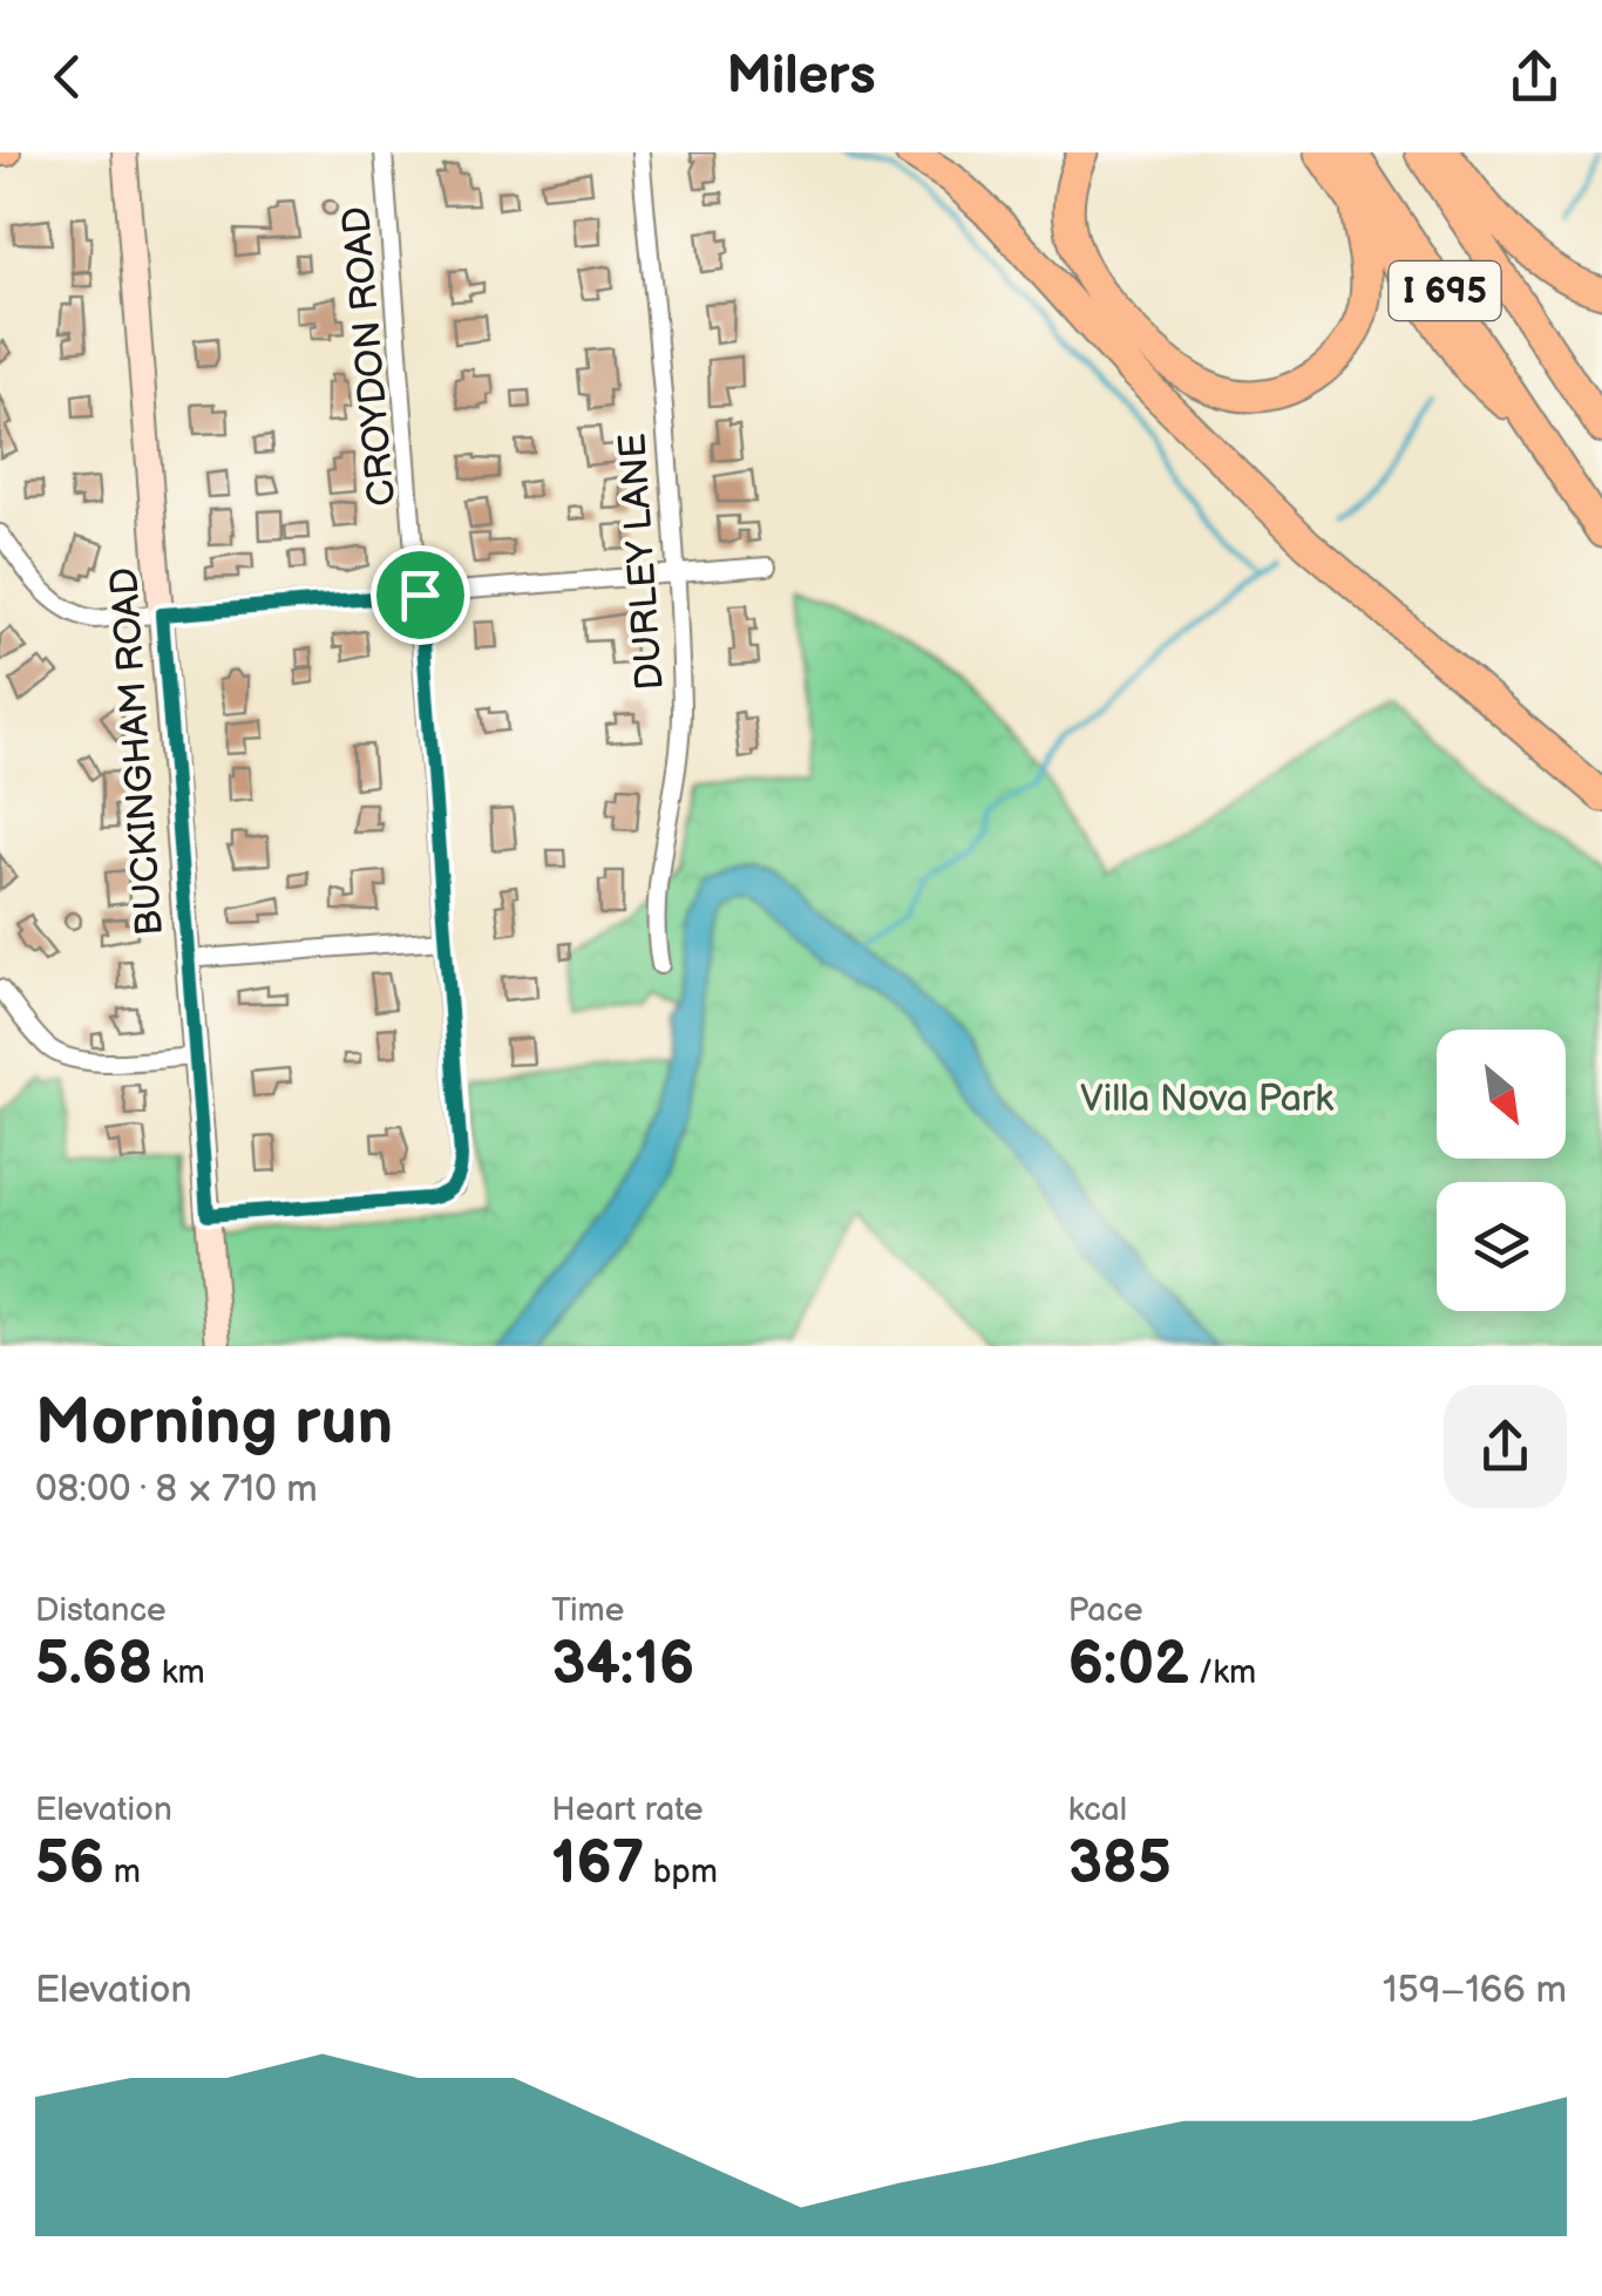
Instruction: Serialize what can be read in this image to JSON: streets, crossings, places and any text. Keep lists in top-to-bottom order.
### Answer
{
  "streets": {
    "highway": ["I 695"],
    "street": ["CROYDON ROAD", "DURLEY LANE", "BUCKINGHAM ROAD"]
  },
  "crossings": [
    ["CROYDON ROAD", "BUCKINGHAM ROAD"]
  ],
  "parks": ["Villa Nova Park"],
  "north": "bottom right",
  "page": {
    "header": "Milers",
    "heading": ["Morning run", "08:00 · 8 × 710 m"],
    "stats": [
      ["Distance", "5.68 km"],
      ["Time", "34:16"],
      ["Pace", "6:02 /km"],
      ["Elevation", "56 m"],
      ["Heart rate", "167 bpm"],
      ["kcal", "385"]
    ],
    "chart": ["Elevation", "159–166 m"]
  }
}
